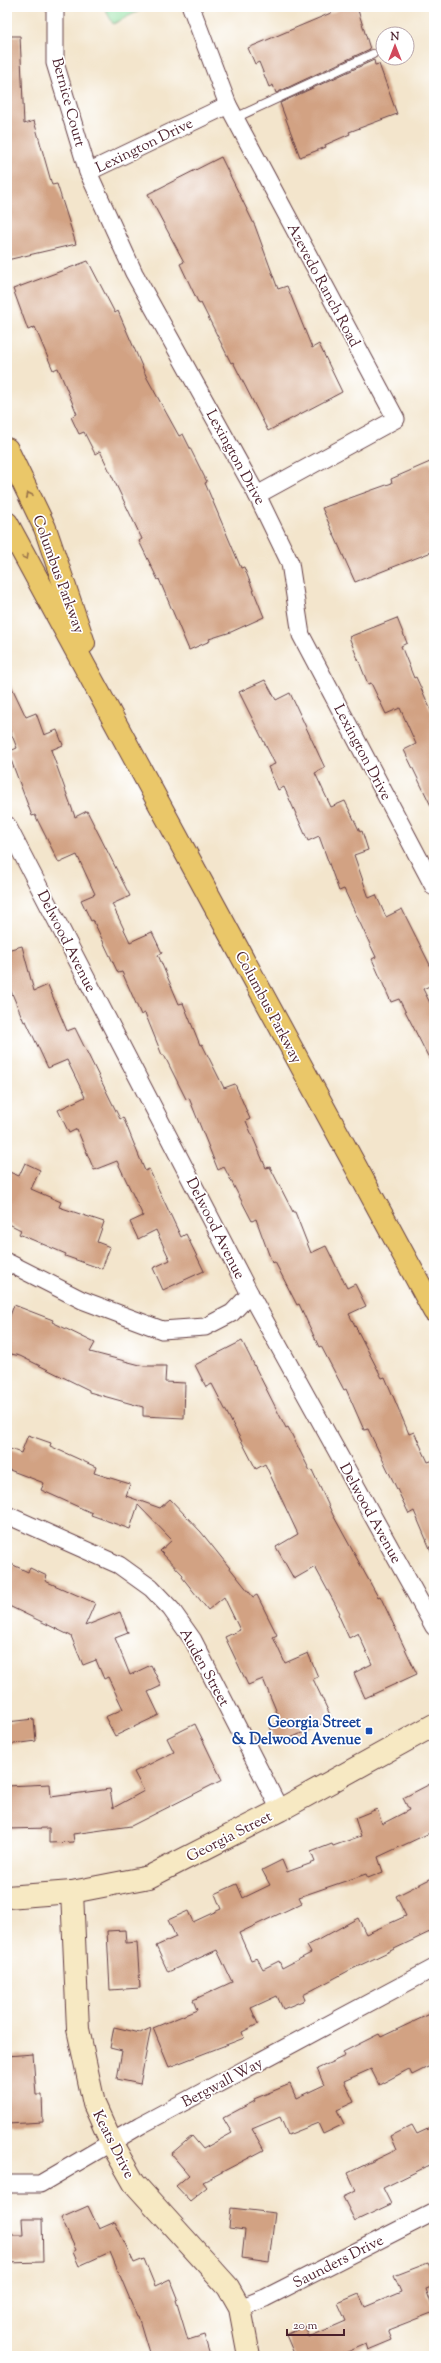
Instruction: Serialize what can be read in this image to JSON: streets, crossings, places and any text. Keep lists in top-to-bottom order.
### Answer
{
  "streets": {
    "main road": ["Columbus Parkway"],
    "street": [
      "Bernice Court",
      "Lexington Drive",
      "Azevedo Ranch Road",
      "Delwood Avenue",
      "Auden Street",
      "Georgia Street",
      "Bergwall Way",
      "Keats Drive",
      "Saunders Drive"
    ]
  },
  "crossings": [
    ["Bernice Court", "Lexington Drive"],
    ["Lexington Drive", "Azevedo Ranch Road"],
    ["Auden Street", "Georgia Street"],
    ["Georgia Street", "Keats Drive"],
    ["Bergwall Way", "Keats Drive"],
    ["Keats Drive", "Saunders Drive"]
  ],
  "places": {
    "transit": ["Georgia Street & Delwood Avenue"]
  },
  "scale_bar": "20 m",
  "north": "top"
}
